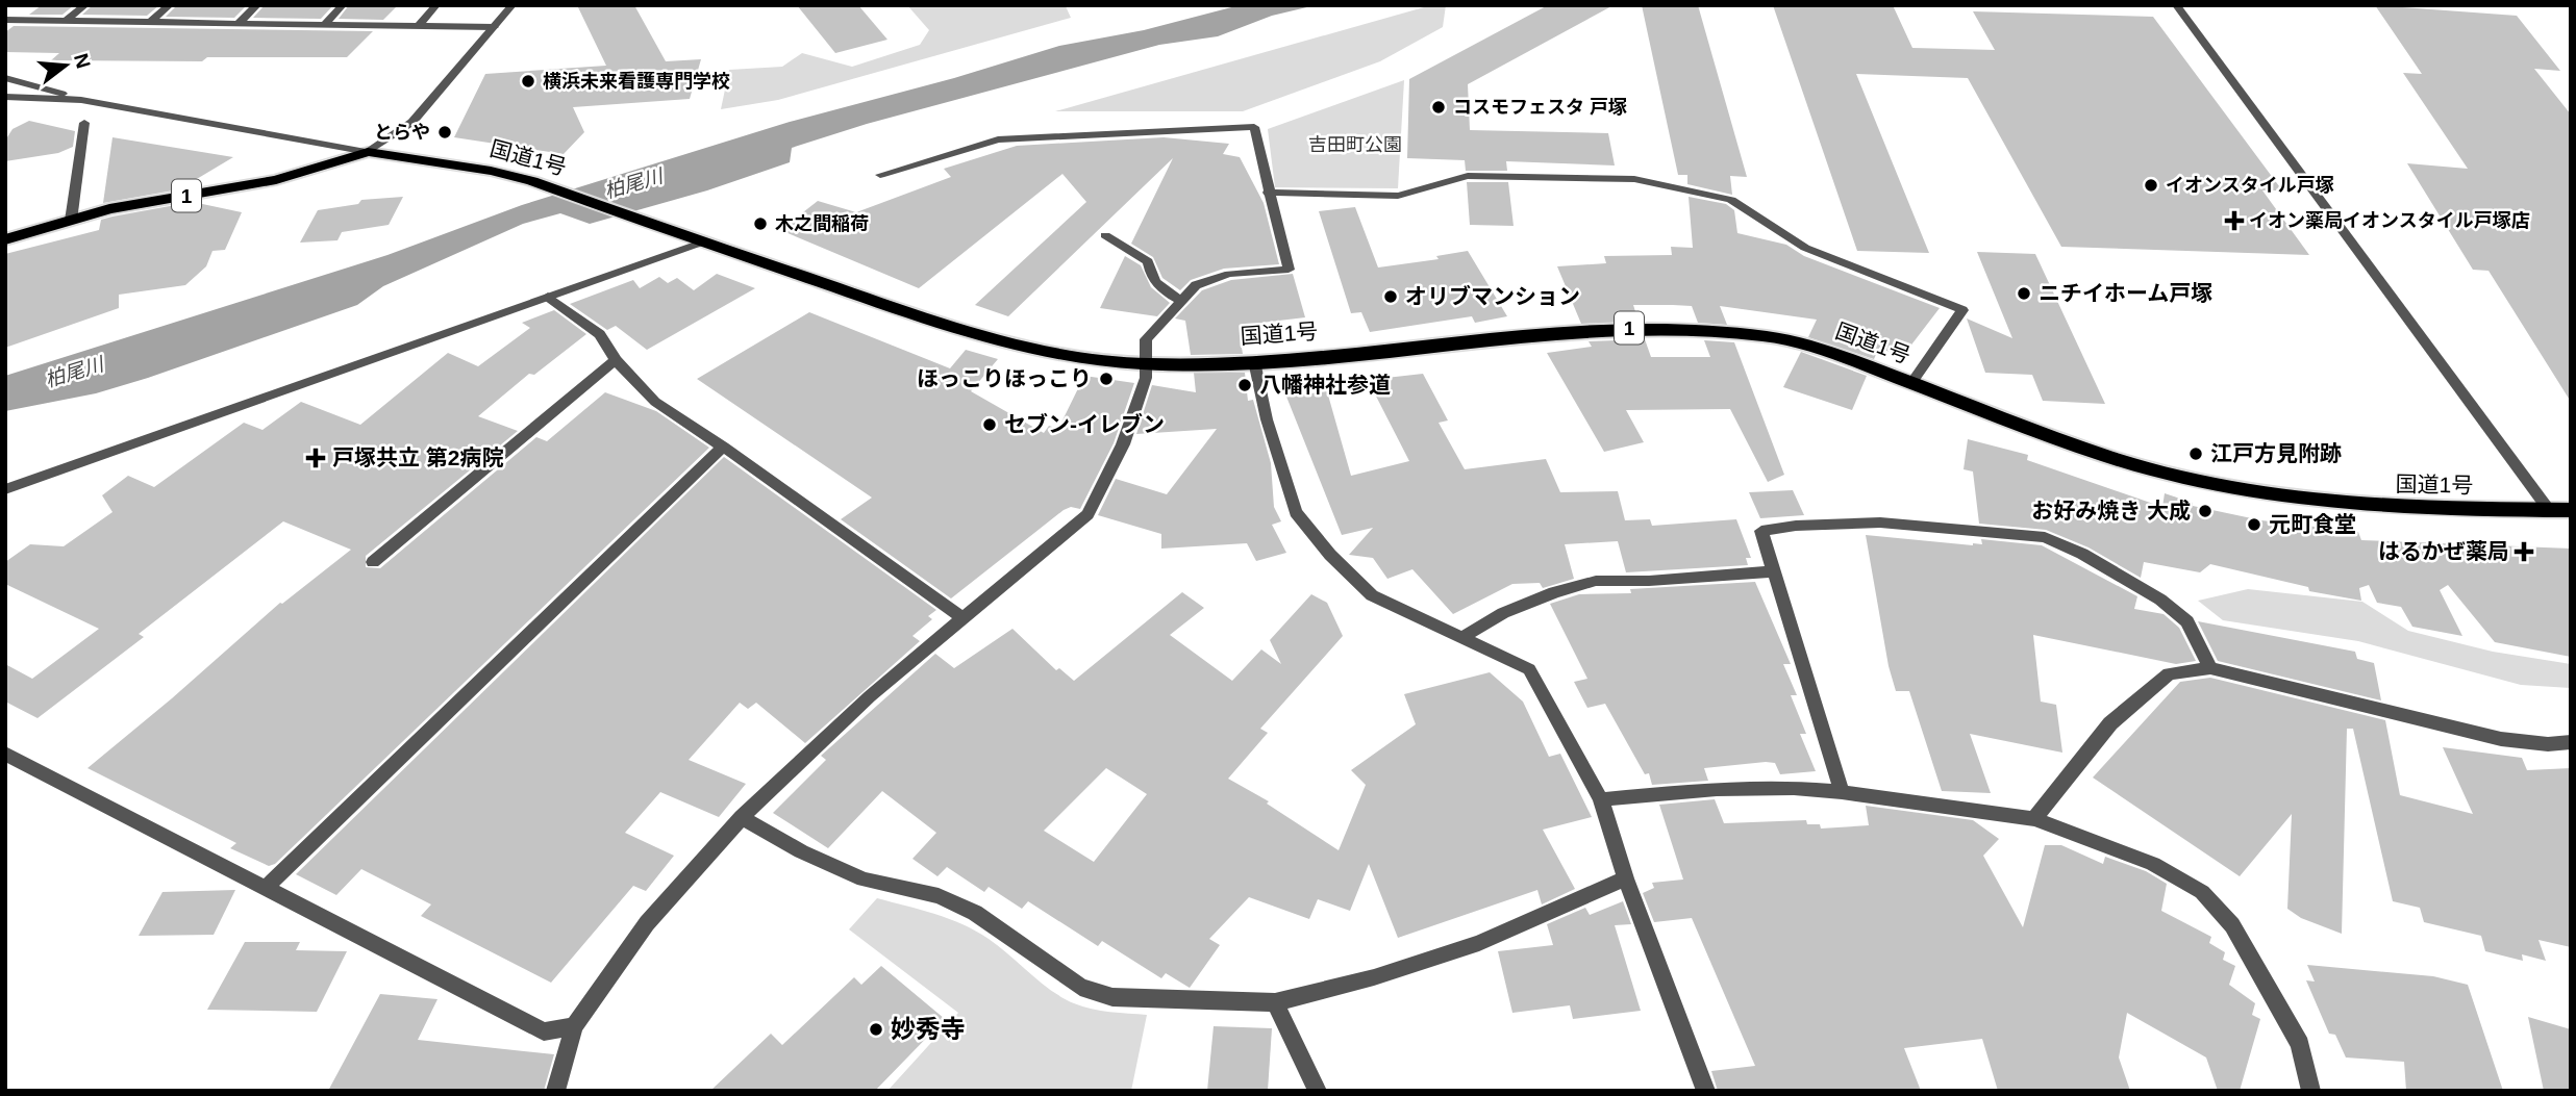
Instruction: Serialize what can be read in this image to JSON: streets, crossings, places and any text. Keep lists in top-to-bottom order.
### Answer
{
  "streets": {
    "highway": ["国道1号", "1"]
  },
  "water": ["柏尾川"],
  "parks": ["吉田町公園"],
  "places": {
    "other": [
      "横浜未来看護専門学校",
      "コスモフェスタ 戸塚",
      "とらや",
      "イオンスタイル戸塚",
      "木之間稲荷",
      "ニチイホーム戸塚",
      "オリブマンション",
      "ほっこりほっこり",
      "八幡神社参道",
      "セブン-イレブン",
      "江戸方見附跡",
      "お好み焼き 大成",
      "元町食堂",
      "妙秀寺"
    ],
    "health": ["イオン薬局イオンスタイル戸塚店", "戸塚共立 第2病院", "はるかぜ薬局"]
  },
  "north": "right"
}
